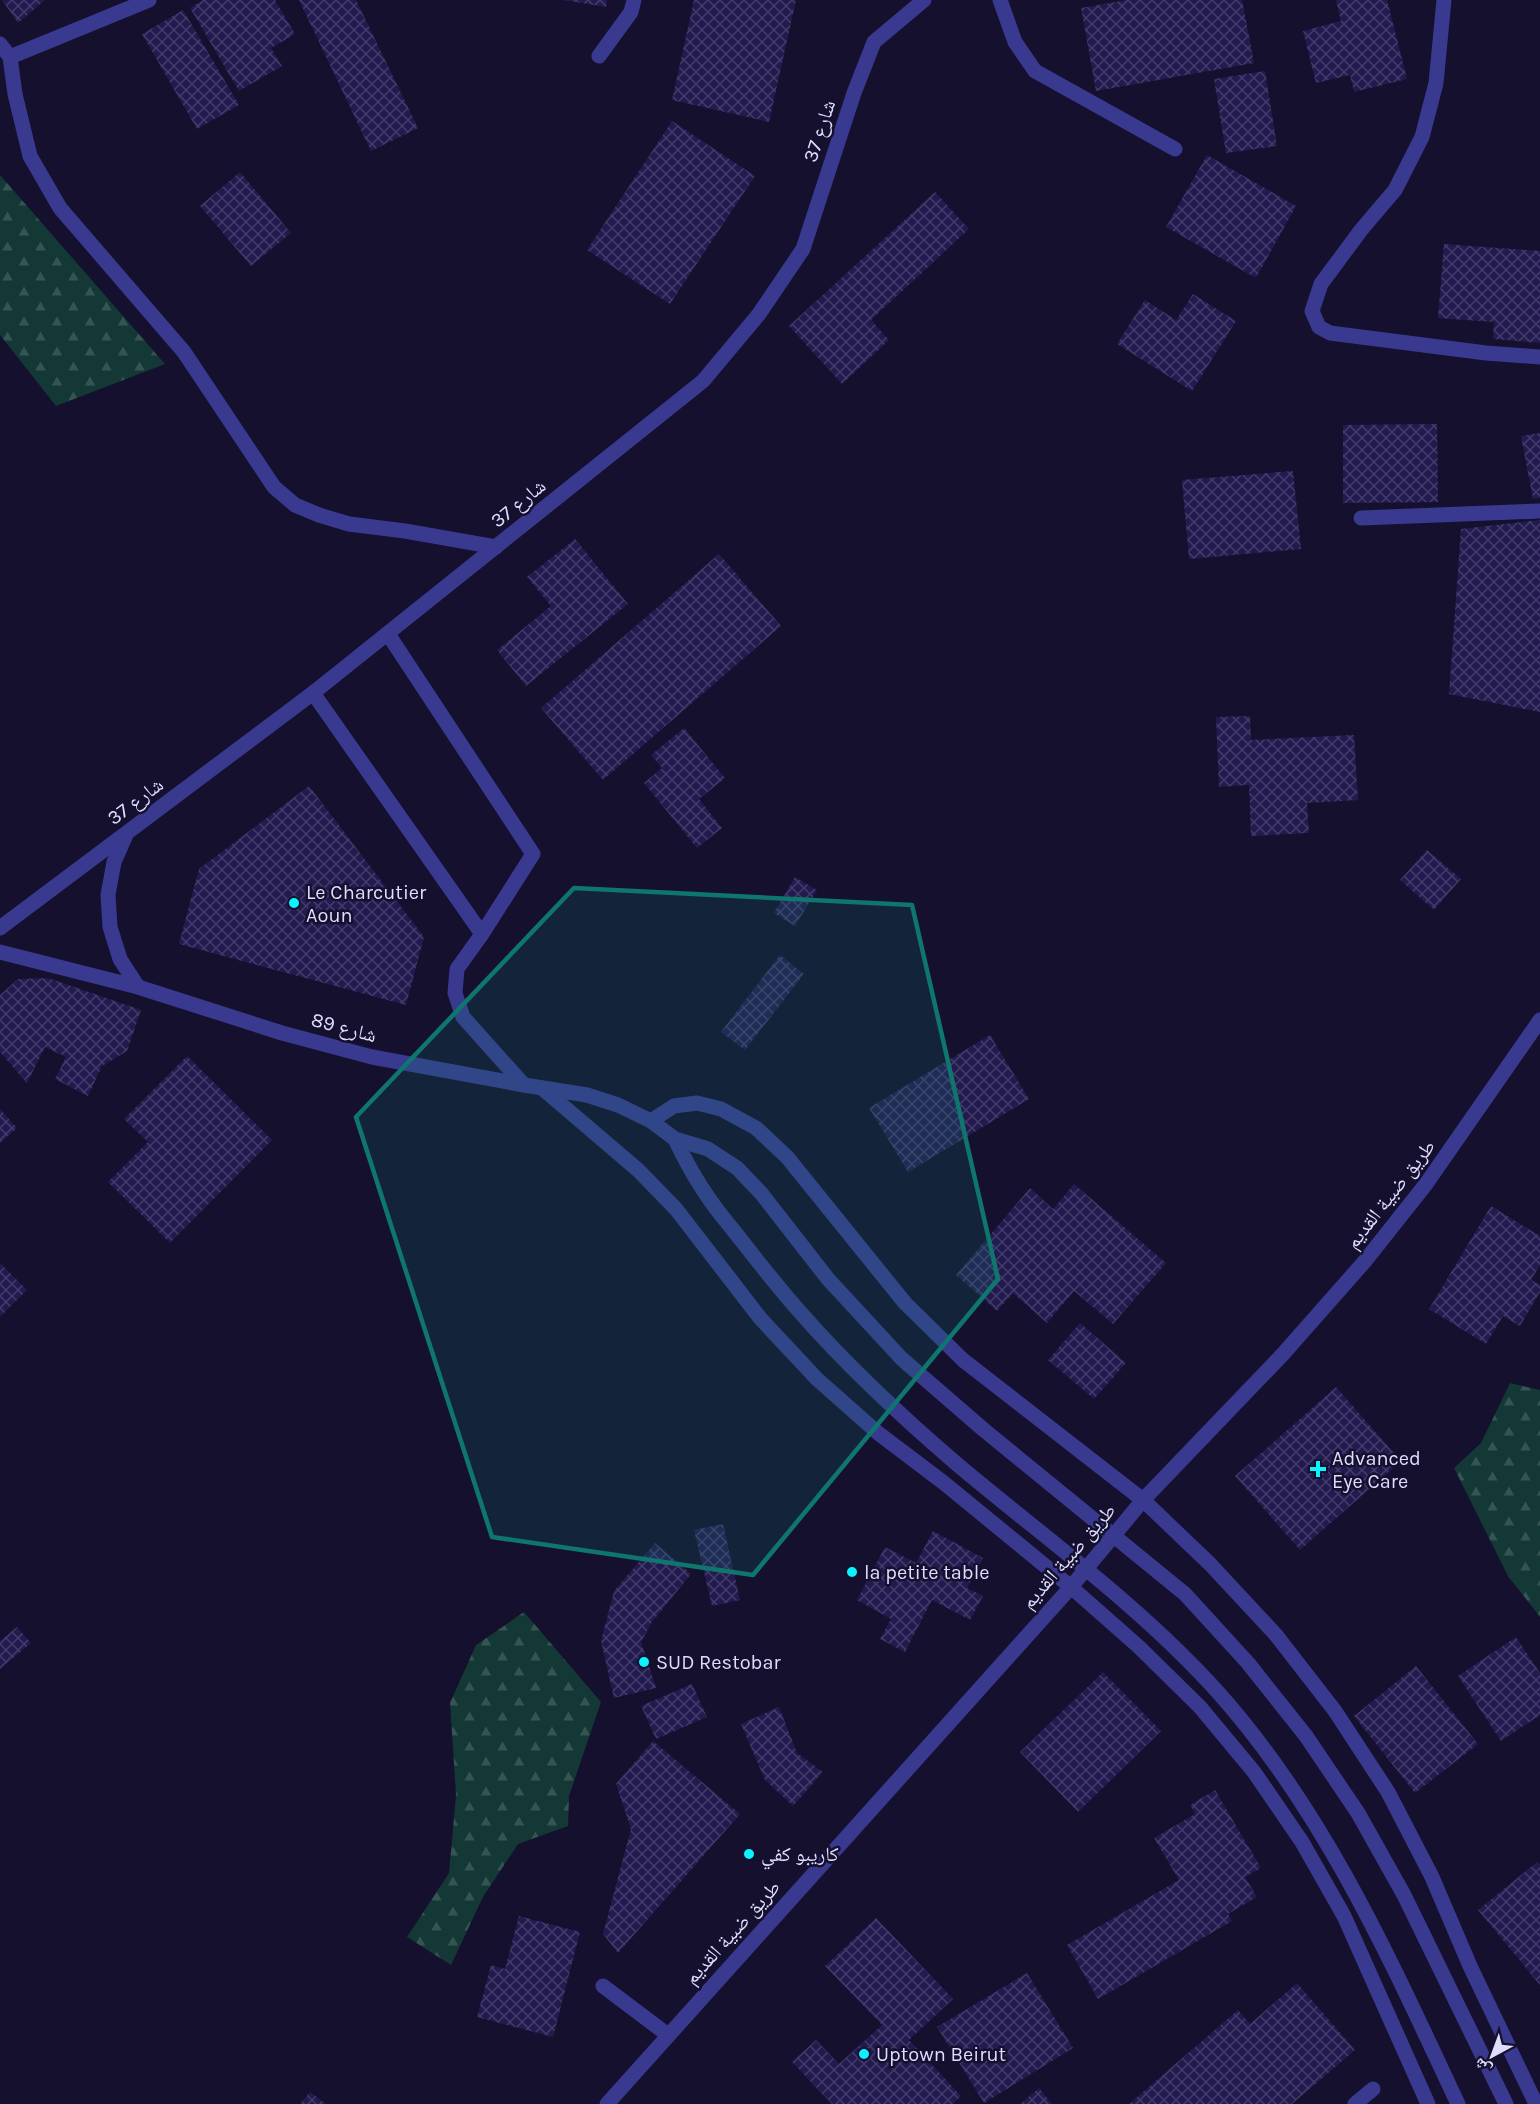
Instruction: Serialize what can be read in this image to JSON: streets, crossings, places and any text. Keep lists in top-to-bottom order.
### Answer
{
  "streets": {
    "street": ["شارع 37", "شارع 89", "طريق ضبية القديم"]
  },
  "places": {
    "other": [
      "Le Charcutier Aoun",
      "la petite table",
      "SUD Restobar",
      "كاريبو كفي",
      "Uptown Beirut"
    ],
    "health": ["Advanced Eye Care"]
  },
  "north": "bottom left"
}
